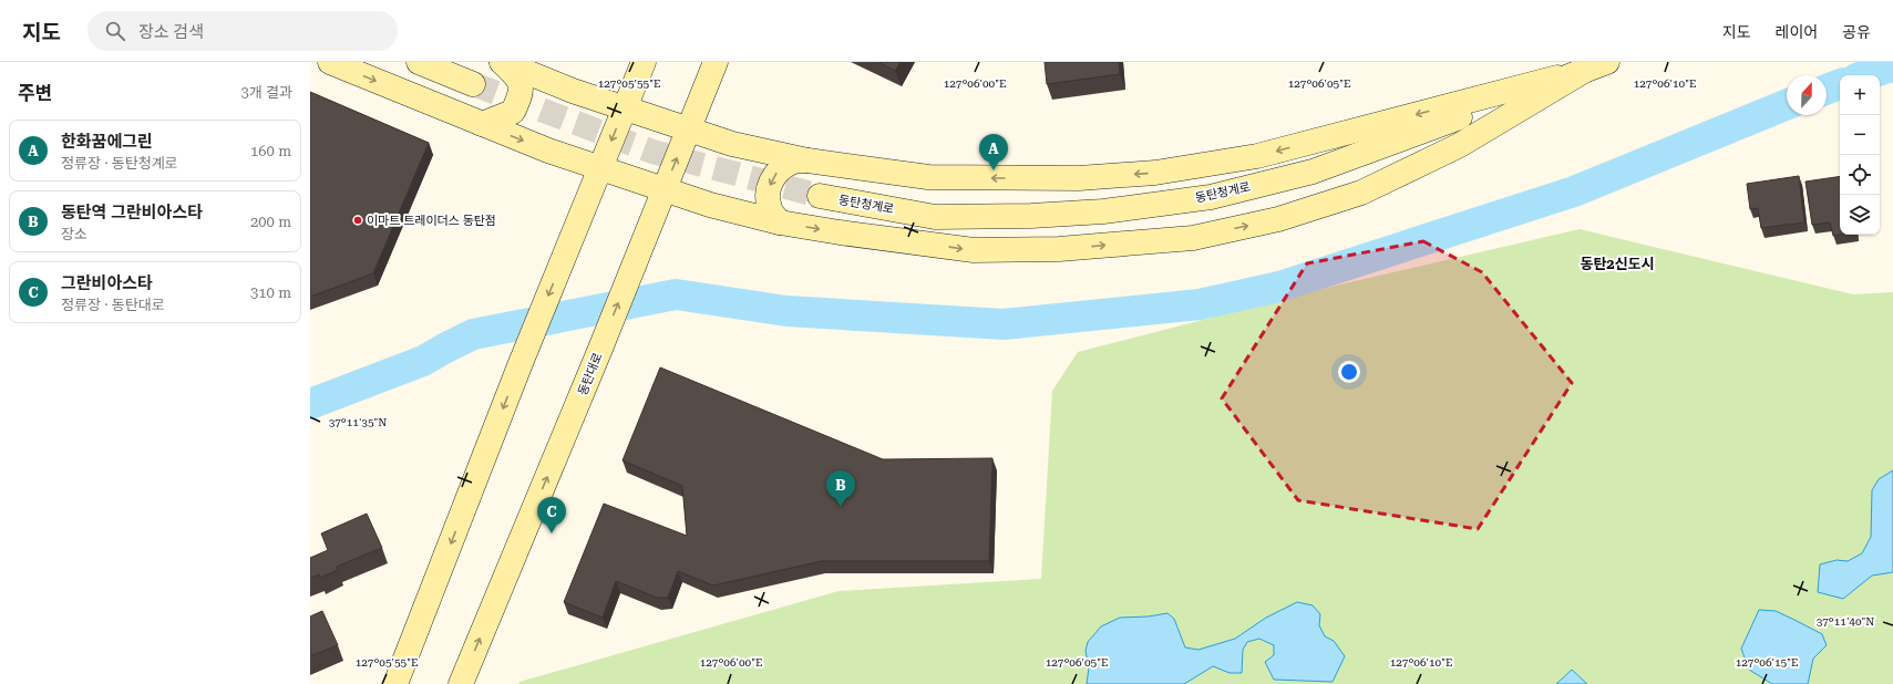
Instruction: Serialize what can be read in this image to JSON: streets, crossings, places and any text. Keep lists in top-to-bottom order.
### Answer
{
  "streets": {
    "street": ["동탄청계로", "동탄대로"]
  },
  "districts": ["동탄2신도시"],
  "places": ["이마트 트레이더스 동탄점"],
  "north": "top",
  "page": {
    "header": "지도",
    "search": "장소 검색",
    "nav": ["지도", "레이어", "공유"],
    "heading": ["주변", "3개 결과"],
    "map_buttons": ["+", "−"],
    "list": [
      {
        "mark": "A",
        "name": "한화꿈에그린",
        "note": "정류장 · 동탄청계로",
        "value": "160 m"
      },
      {
        "mark": "B",
        "name": "동탄역 그란비아스타",
        "note": "장소",
        "value": "200 m"
      },
      {
        "mark": "C",
        "name": "그란비아스타",
        "note": "정류장 · 동탄대로",
        "value": "310 m"
      }
    ],
    "pins": ["A", "B", "C"]
  },
  "coordinates": [
    "127°05'55\"E",
    "127°06'00\"E",
    "127°06'05\"E",
    "127°06'10\"E",
    "37°11'35\"N",
    "37°11'40\"N",
    "127°06'15\"E"
  ]
}
